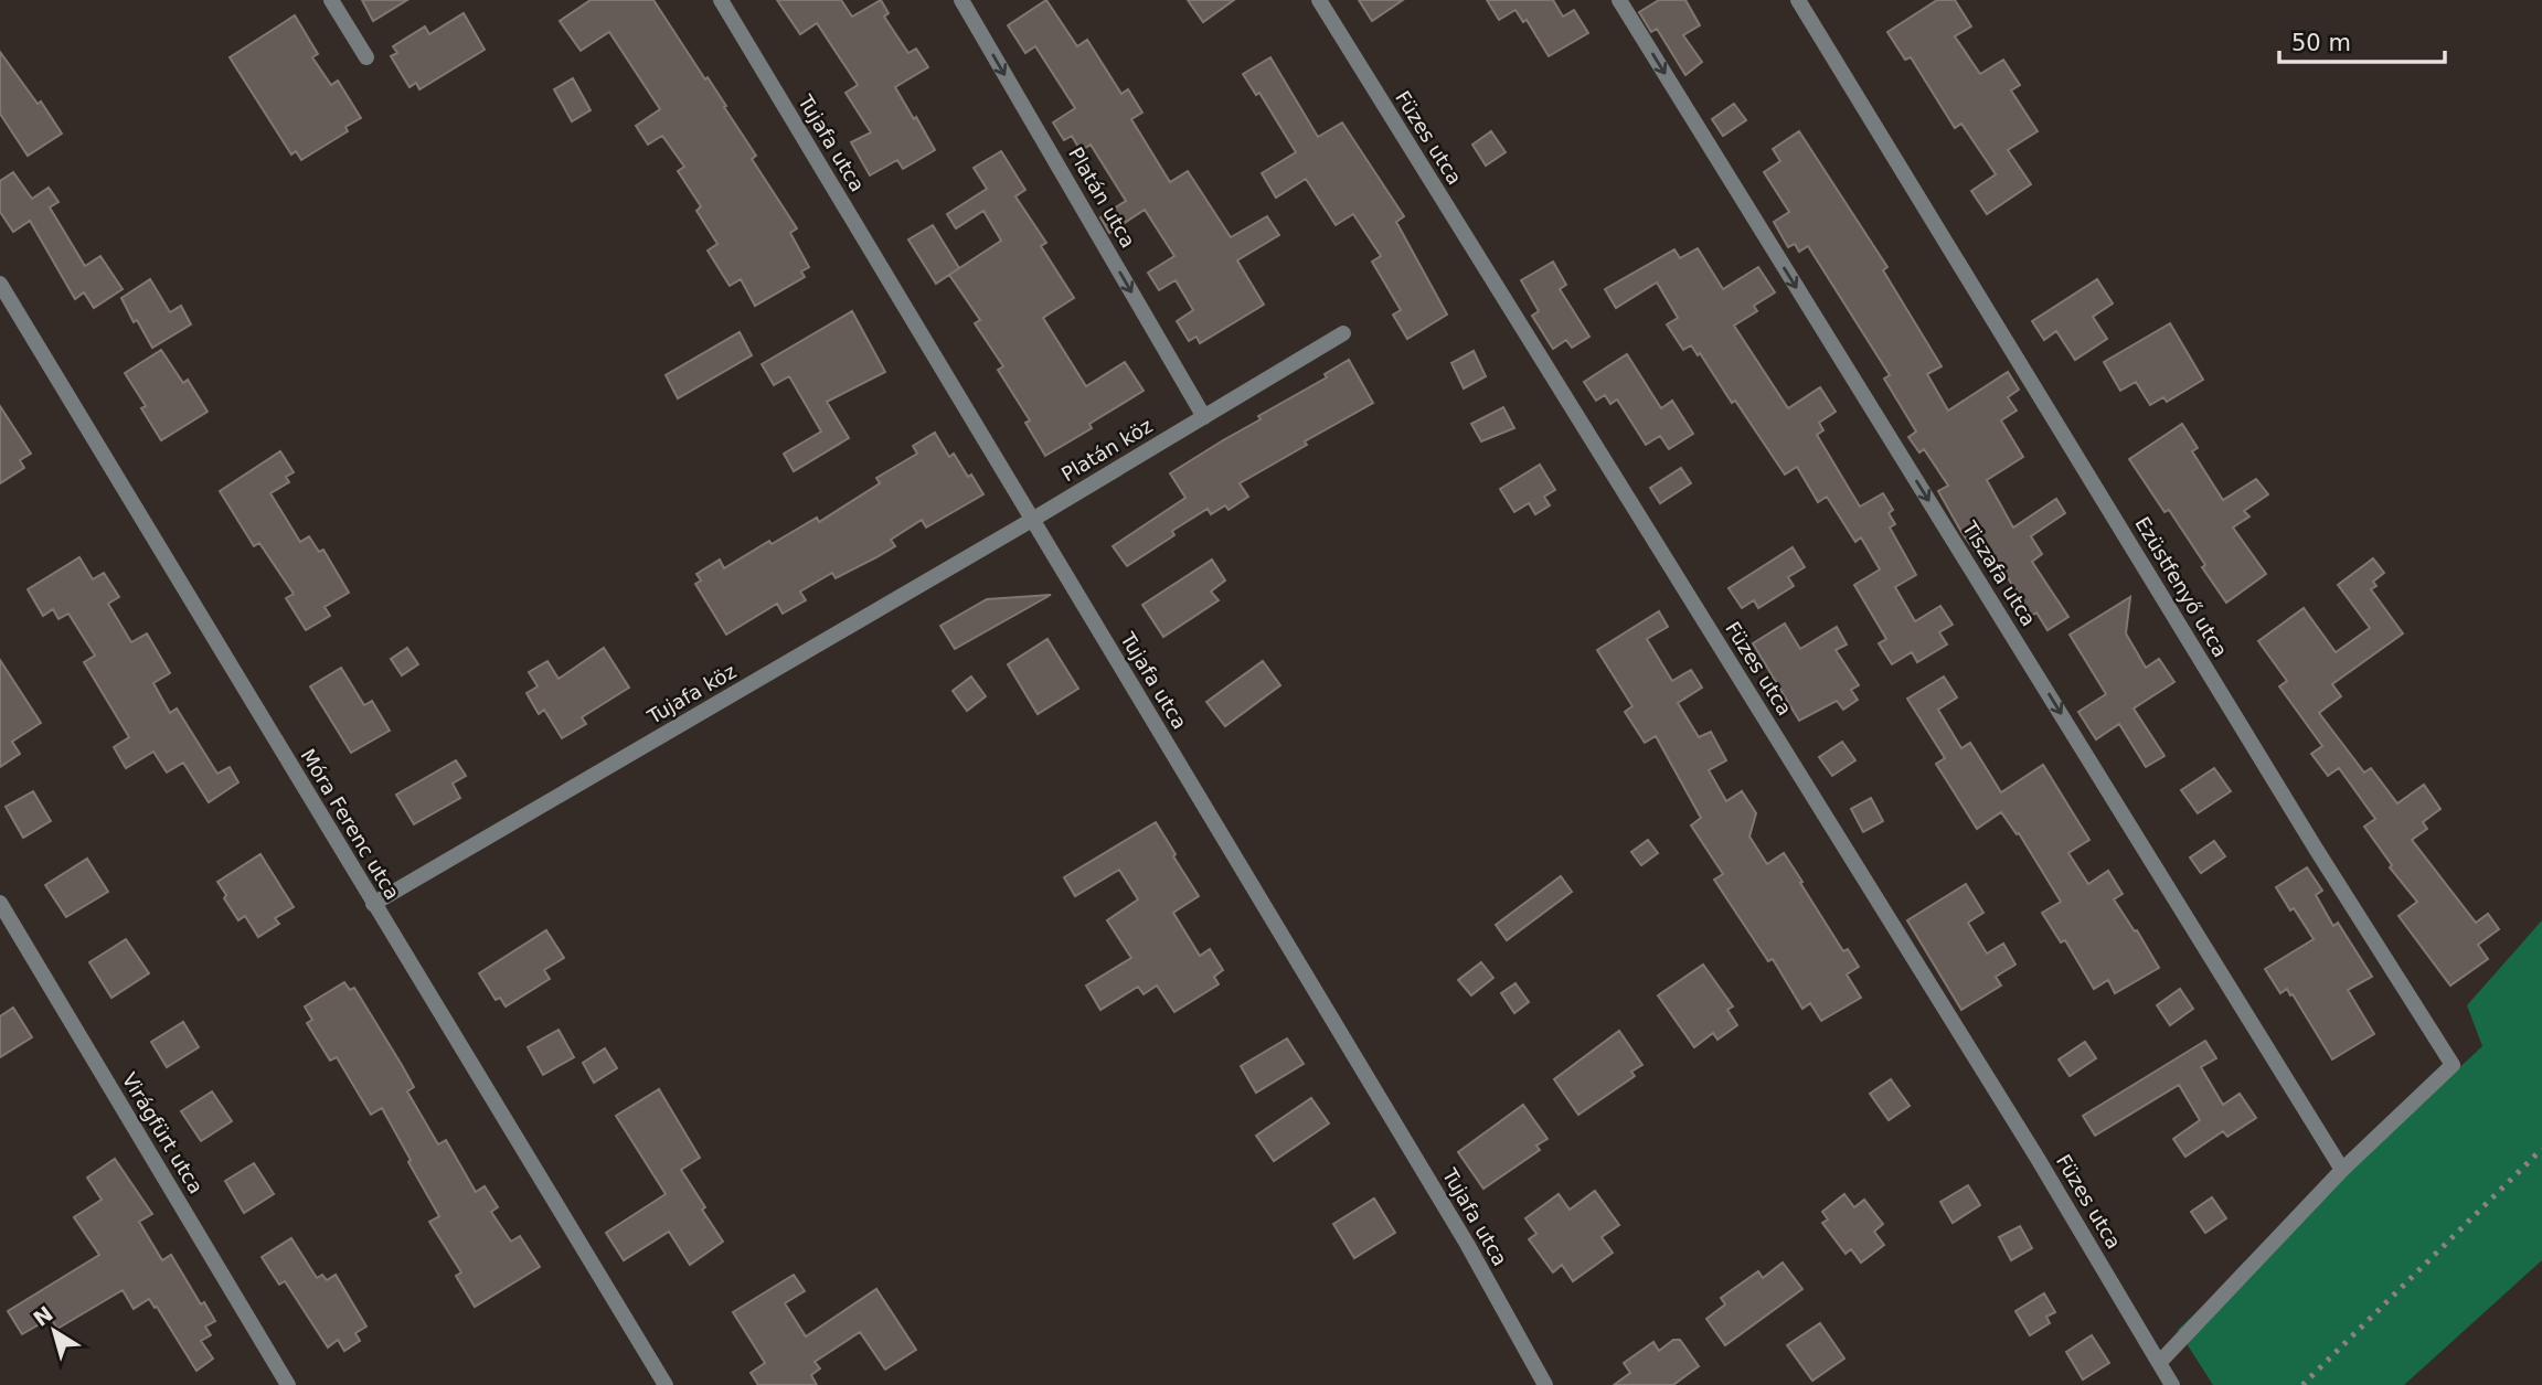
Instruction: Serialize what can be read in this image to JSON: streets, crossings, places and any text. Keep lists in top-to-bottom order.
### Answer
{
  "streets": {
    "street": [
      "Füzes utca",
      "Tujafa utca",
      "Platán utca",
      "Platán köz",
      "Tiszafa utca",
      "Ezüstfenyő utca",
      "Tujafa köz",
      "Móra Ferenc utca",
      "Virágfürt utca"
    ]
  },
  "crossings": [
    ["Tujafa utca", "Platán köz"],
    ["Tujafa utca", "Tujafa köz"],
    ["Platán utca", "Platán köz"],
    ["Platán köz", "Tujafa köz"],
    ["Tiszafa utca", "Ezüstfenyő utca"],
    ["Tujafa köz", "Móra Ferenc utca"]
  ],
  "one_way": ["Platán utca", "Tiszafa utca"],
  "scale_bar": "50 m",
  "north": "top left"
}
